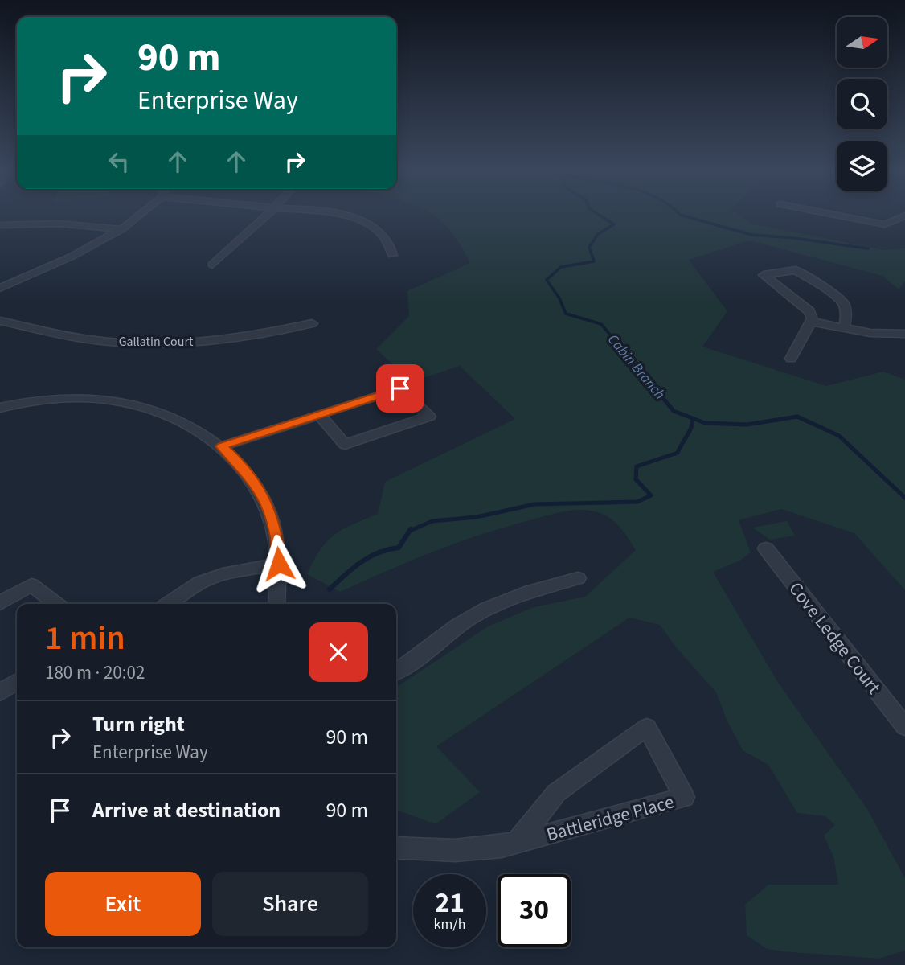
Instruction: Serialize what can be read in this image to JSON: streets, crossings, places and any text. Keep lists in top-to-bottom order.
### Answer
{
  "streets": {
    "street": ["Gallatin Court", "Cove Ledge Court", "Battleridge Place"]
  },
  "water": ["Cabin Branch"],
  "north": "right",
  "page": {
    "turn": ["90 m", "Enterprise Way"],
    "heading": ["1 min", "180 m · 20:02"],
    "list": [
      {
        "name": "Turn right",
        "note": "Enterprise Way",
        "value": "90 m"
      },
      {
        "name": "Arrive at destination",
        "value": "90 m"
      }
    ],
    "buttons": ["Exit", "Share"],
    "speed": "21 km/h",
    "limit": "30"
  }
}
